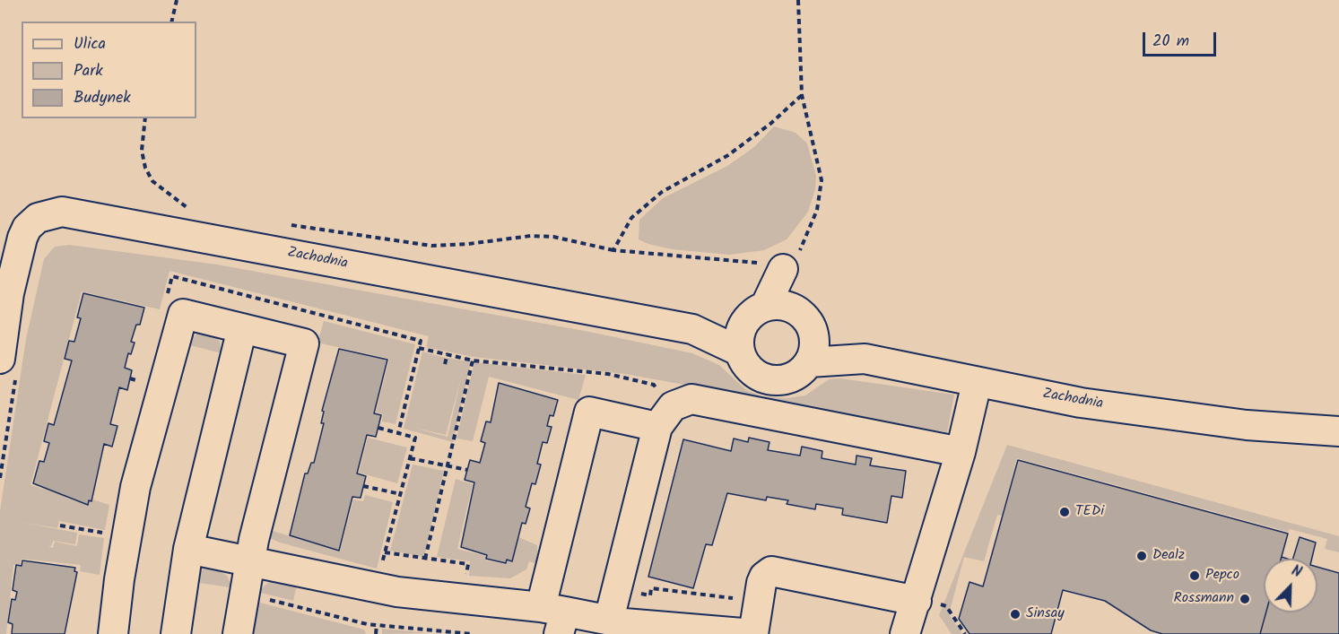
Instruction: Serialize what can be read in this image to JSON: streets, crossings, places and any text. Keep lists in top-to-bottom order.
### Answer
{
  "streets": {
    "street": ["Zachodnia"]
  },
  "places": [
    "TEDi",
    "Dealz",
    "Pepco",
    "Rossmann",
    "Sinsay"
  ],
  "legend": ["Ulica", "Park", "Budynek"],
  "scale_bar": "20 m",
  "north": "top right"
}
